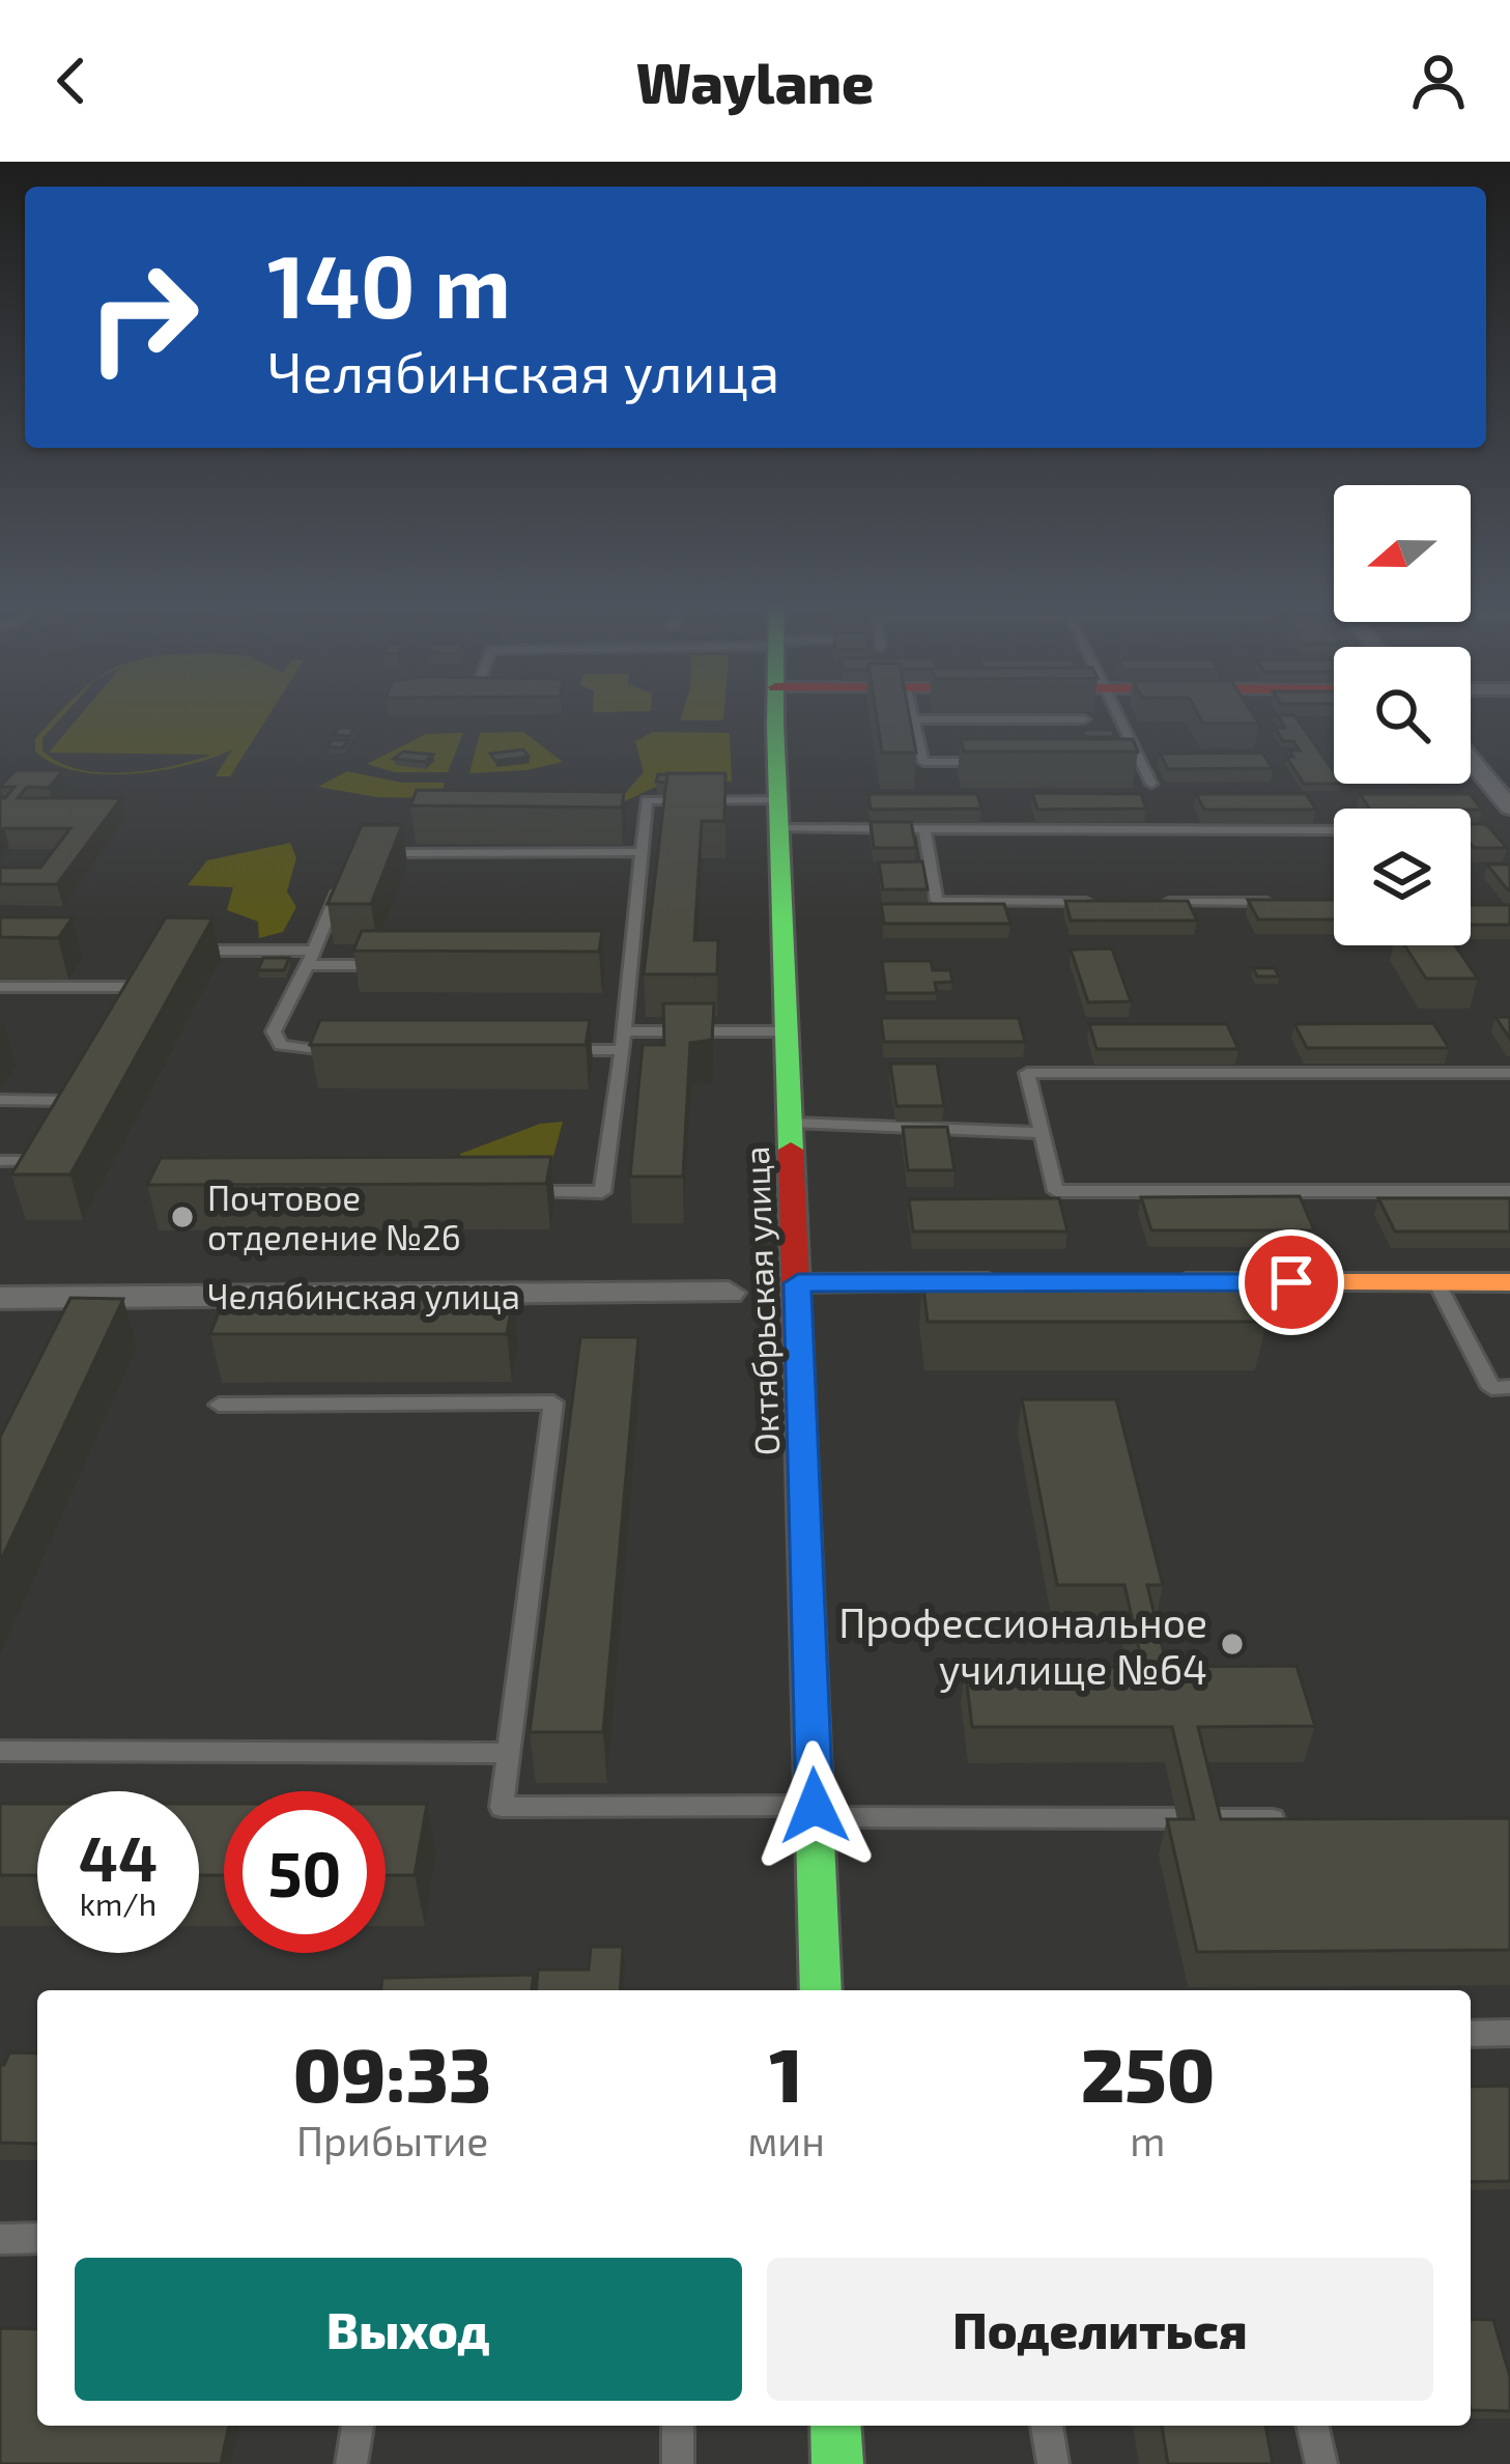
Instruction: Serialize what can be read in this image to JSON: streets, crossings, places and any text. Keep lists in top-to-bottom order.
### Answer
{
  "streets": {
    "main road": ["Октябрьская улица"],
    "street": ["Челябинская улица"]
  },
  "places": ["Почтовое отделение №26", "Профессиональное училище №64"],
  "north": "left",
  "page": {
    "header": "Waylane",
    "turn": ["140 m", "Челябинская улица"],
    "speed": "44 km/h",
    "limit": "50",
    "eta": [
      "09:33",
      "Прибытие",
      "1",
      "мин",
      "250",
      "m"
    ],
    "buttons": ["Выход", "Поделиться"]
  }
}
